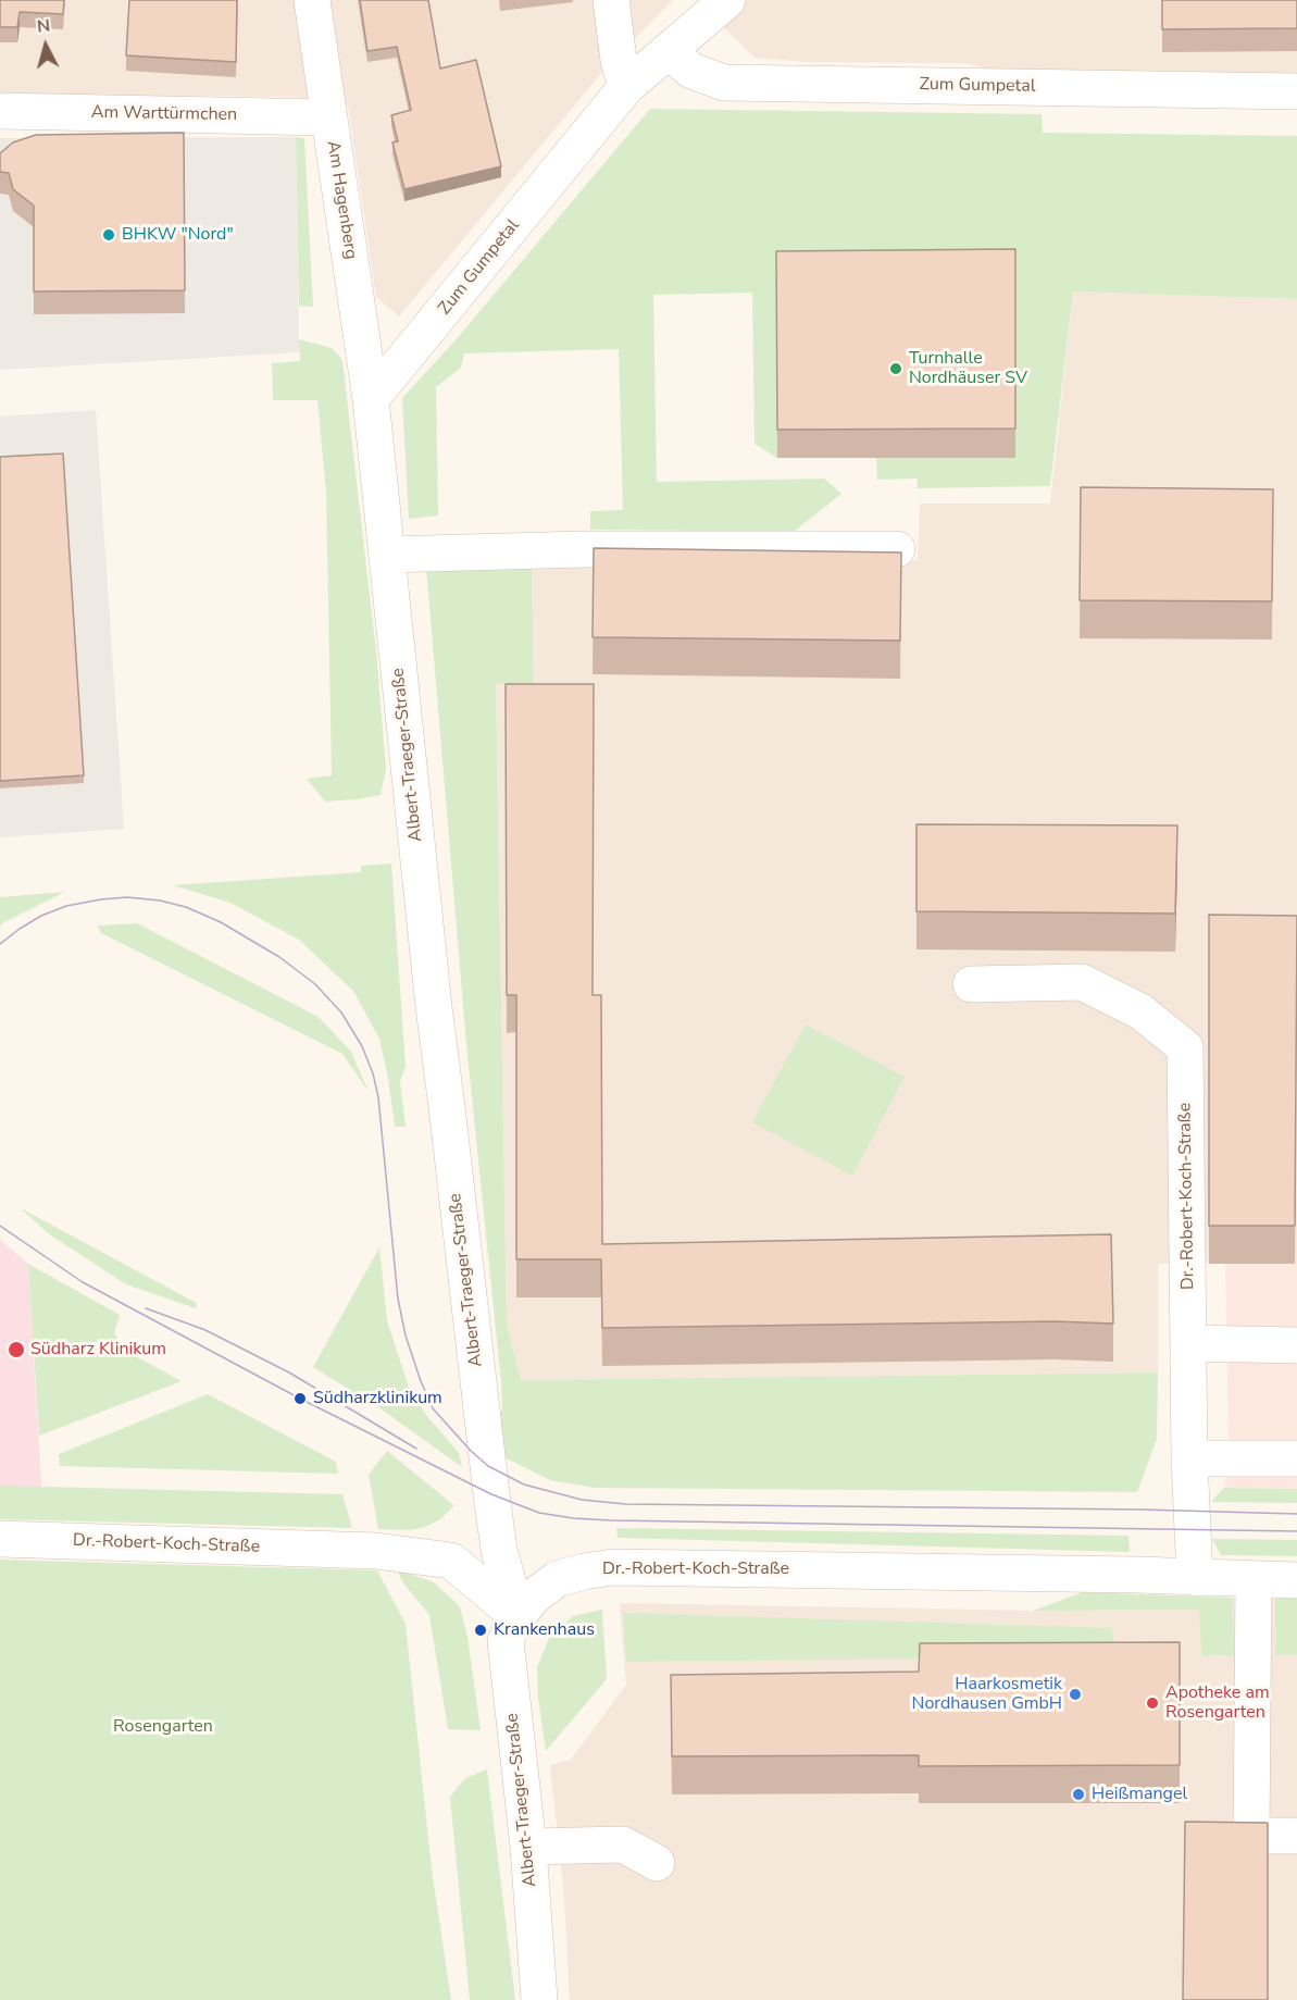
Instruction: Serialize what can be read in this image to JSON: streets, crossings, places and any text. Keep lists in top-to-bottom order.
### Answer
{
  "streets": {
    "street": [
      "Zum Gumpetal",
      "Am Warttürmchen",
      "Am Hagenberg",
      "Albert-Traeger-Straße",
      "Dr.-Robert-Koch-Straße"
    ]
  },
  "crossings": [
    ["Zum Gumpetal", "Am Hagenberg"],
    ["Zum Gumpetal", "Albert-Traeger-Straße"],
    ["Am Warttürmchen", "Am Hagenberg"],
    ["Am Hagenberg", "Albert-Traeger-Straße"],
    ["Albert-Traeger-Straße", "Dr.-Robert-Koch-Straße"]
  ],
  "parks": ["Rosengarten"],
  "places": [
    "BHKW \"Nord\"",
    "Turnhalle Nordhäuser SV",
    "Südharz Klinikum",
    "Südharzklinikum",
    "Krankenhaus",
    "Haarkosmetik Nordhausen GmbH",
    "Apotheke am Rosengarten",
    "Heißmangel"
  ],
  "north": "top"
}
